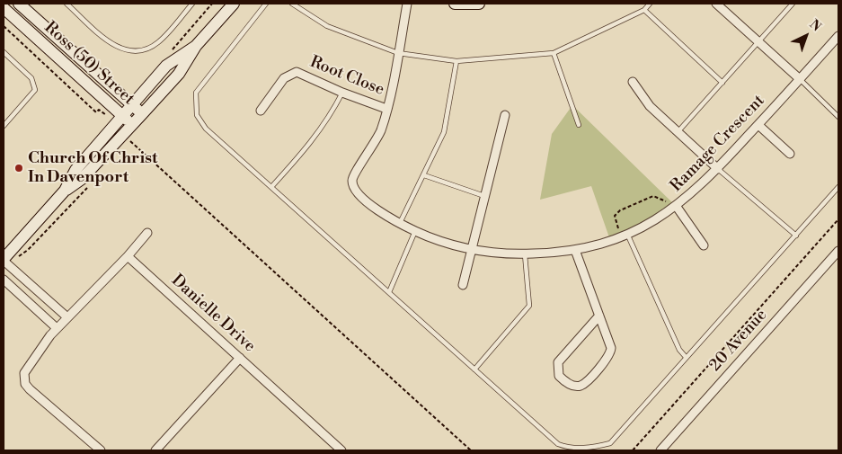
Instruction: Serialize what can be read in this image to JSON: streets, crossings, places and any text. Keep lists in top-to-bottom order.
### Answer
{
  "streets": {
    "street": [
      "Ross (50) Street",
      "Root Close",
      "Ramage Crescent",
      "Danielle Drive",
      "20 Avenue"
    ]
  },
  "crossings": [
    ["Root Close", "Ramage Crescent"]
  ],
  "places": ["Church Of Christ In Davenport"],
  "north": "top right"
}
